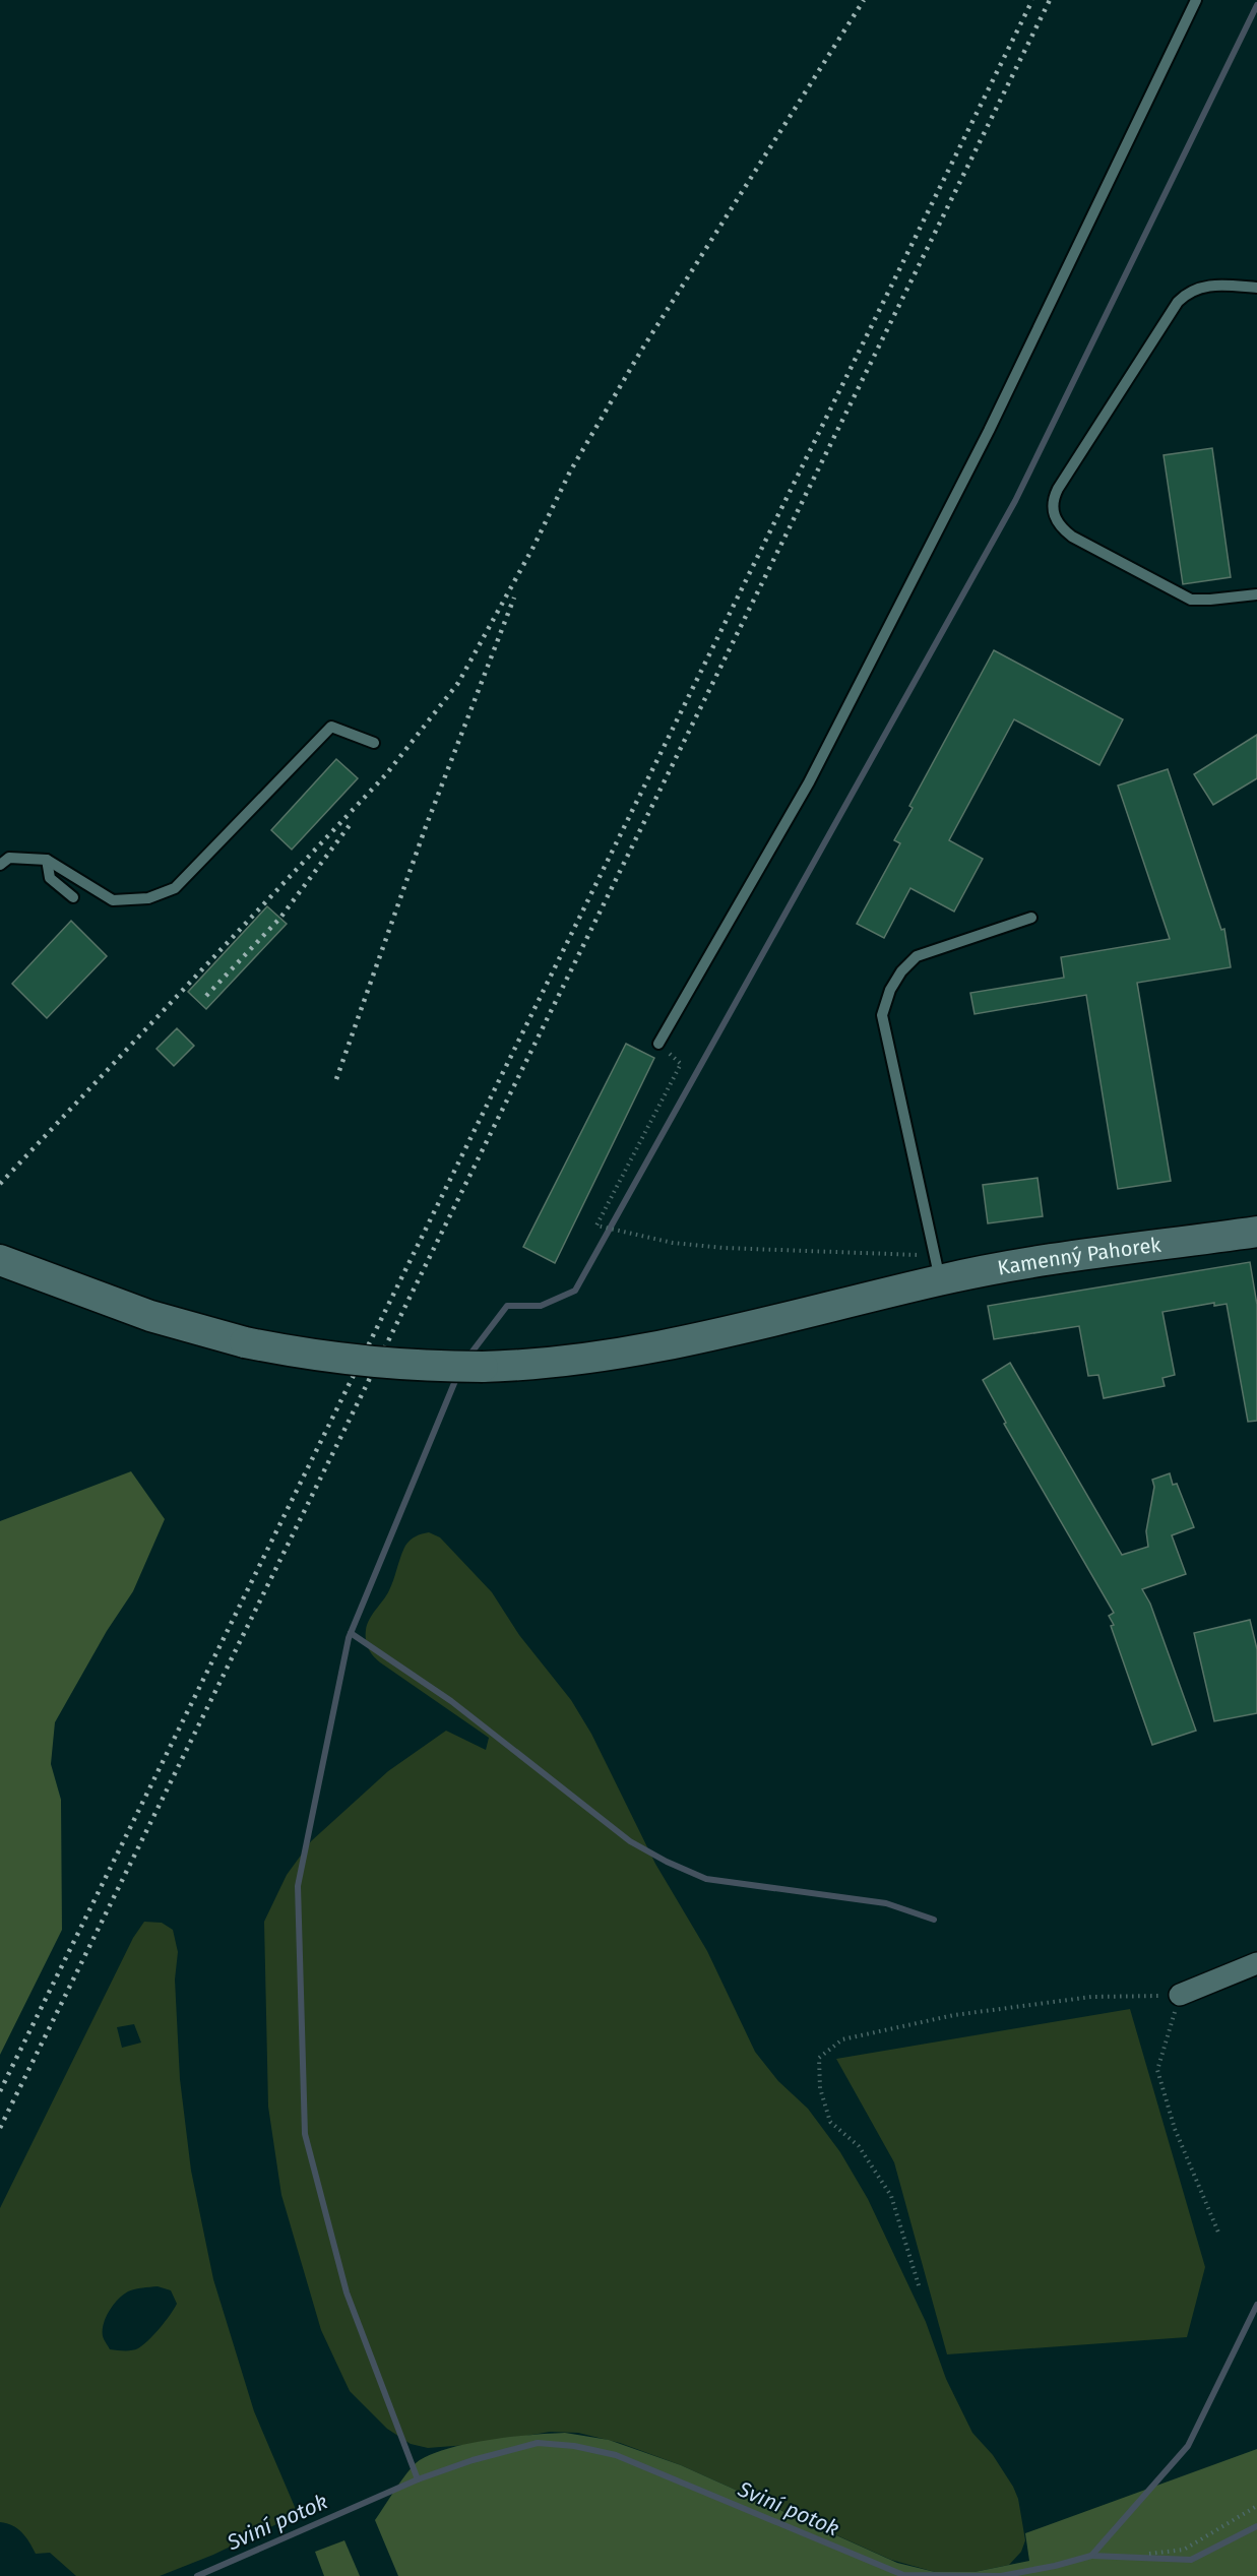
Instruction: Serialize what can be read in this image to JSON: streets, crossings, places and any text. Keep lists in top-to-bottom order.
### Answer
{
  "streets": {
    "street": ["Kamenný Pahorek"]
  },
  "water": ["Sviní potok"]
}
